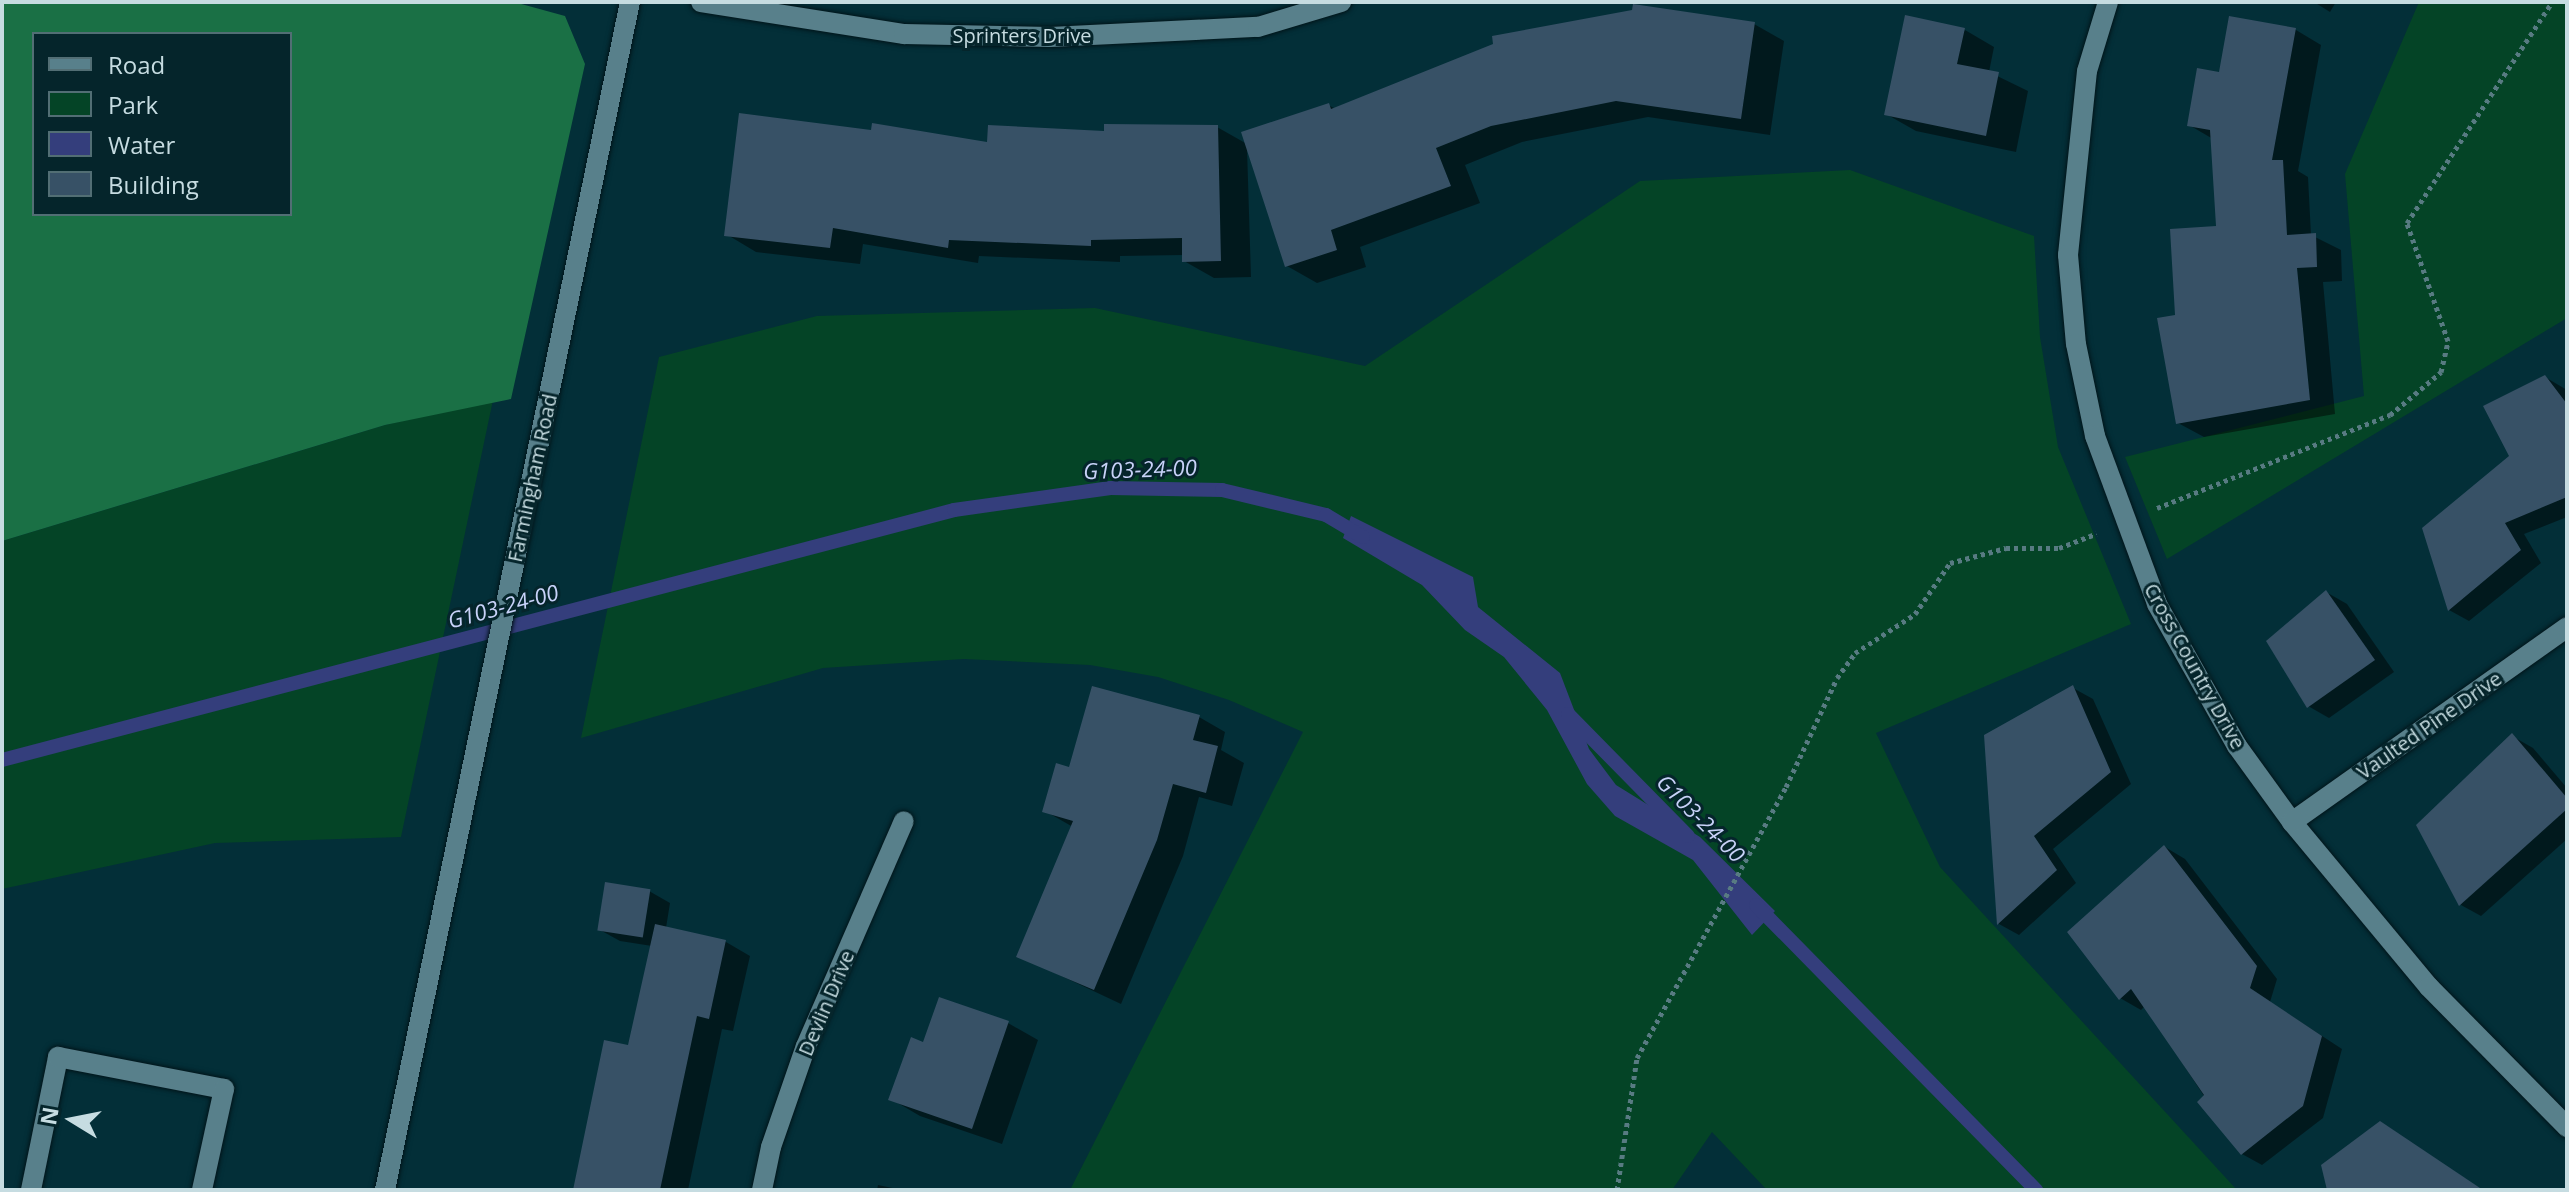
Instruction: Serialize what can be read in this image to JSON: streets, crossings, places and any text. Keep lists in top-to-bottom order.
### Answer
{
  "streets": {
    "street": [
      "Sprinters Drive",
      "Farmingham Road",
      "Cross Country Drive",
      "Vaulted Pine Drive",
      "Devlin Drive"
    ]
  },
  "crossings": [
    ["Cross Country Drive", "Vaulted Pine Drive"]
  ],
  "water": ["G103-24-00"],
  "legend": [
    "Road",
    "Park",
    "Water",
    "Building"
  ],
  "north": "left"
}
